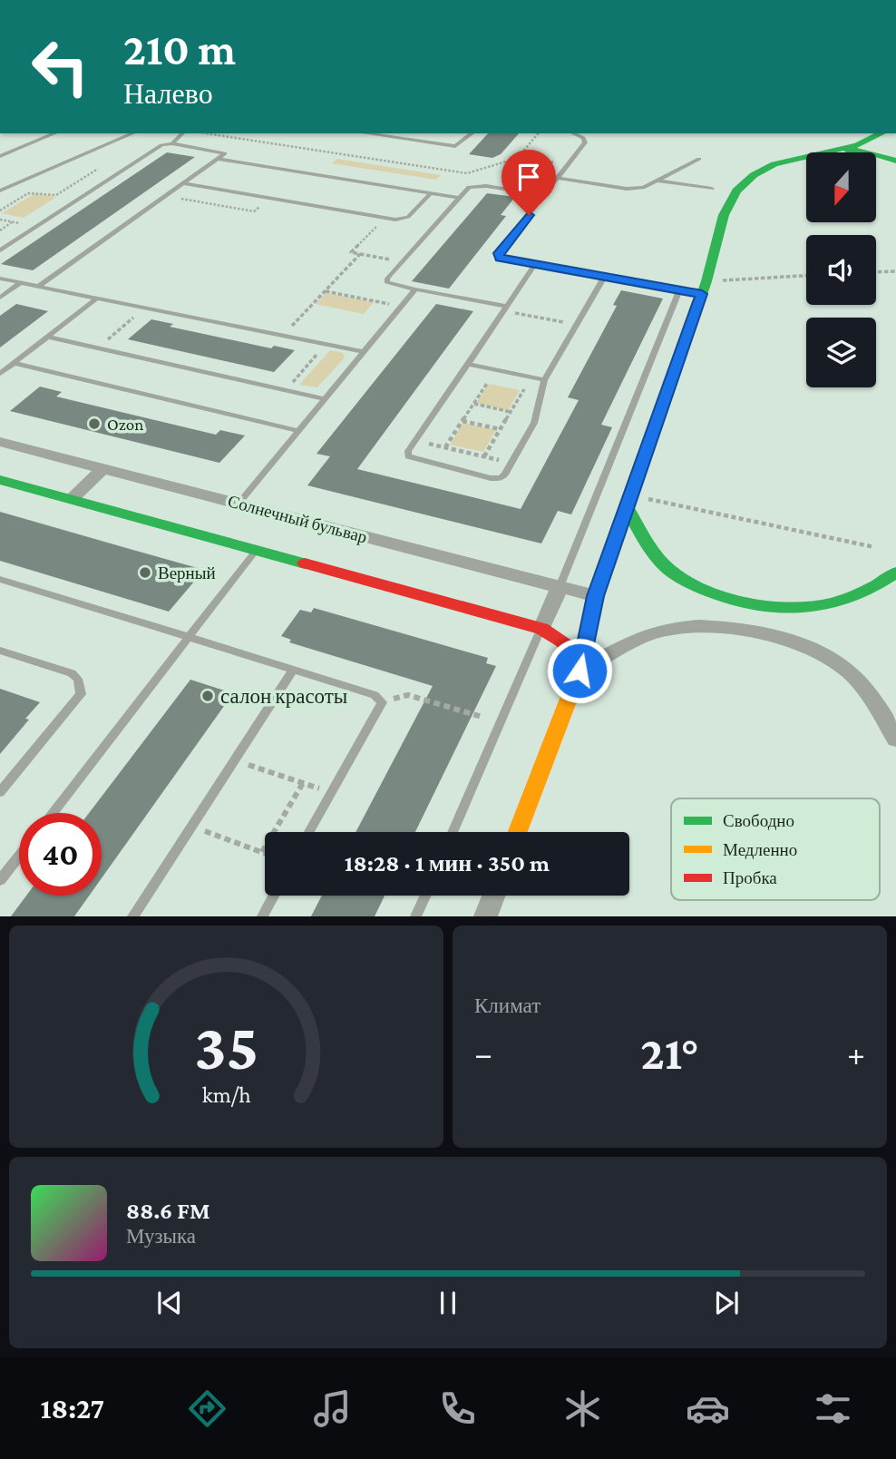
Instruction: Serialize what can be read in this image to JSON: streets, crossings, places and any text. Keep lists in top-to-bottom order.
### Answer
{
  "streets": {
    "street": ["Солнечный бульвар"]
  },
  "places": ["Ozon", "Верный", "салон красоты"],
  "legend": ["Свободно", "Медленно", "Пробка"],
  "north": "bottom",
  "page": {
    "turn": ["210 m", "Налево"],
    "limit": "40",
    "trip": "18:28 · 1 мин · 350 m",
    "tile": "Климат",
    "heat": ["−", "21°", "+"],
    "song": ["88.6 FM", "Музыка"],
    "tabs": "18:27",
    "gauge": ["35", "km/h"]
  }
}
